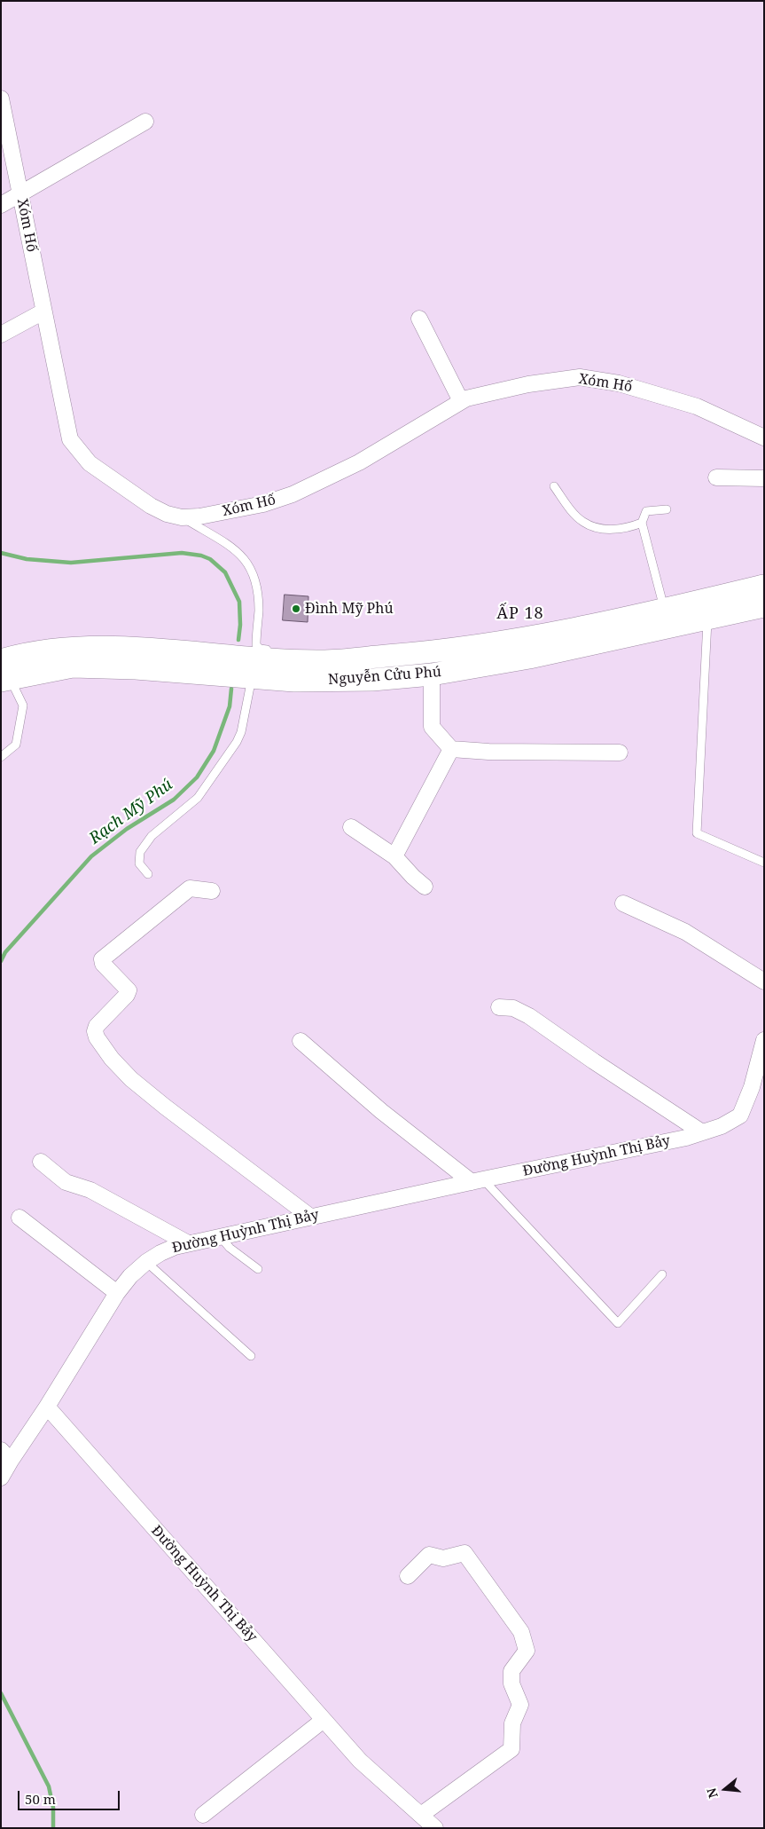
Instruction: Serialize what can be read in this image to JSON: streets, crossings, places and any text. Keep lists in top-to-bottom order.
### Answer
{
  "streets": {
    "main road": ["Nguyễn Cửu Phú"],
    "street": ["Xóm Hố", "Đường Huỳnh Thị Bảy"]
  },
  "districts": ["ẤP 18"],
  "water": ["Rạch Mỹ Phú"],
  "places": ["Đình Mỹ Phú"],
  "scale_bar": "50 m",
  "north": "left"
}
